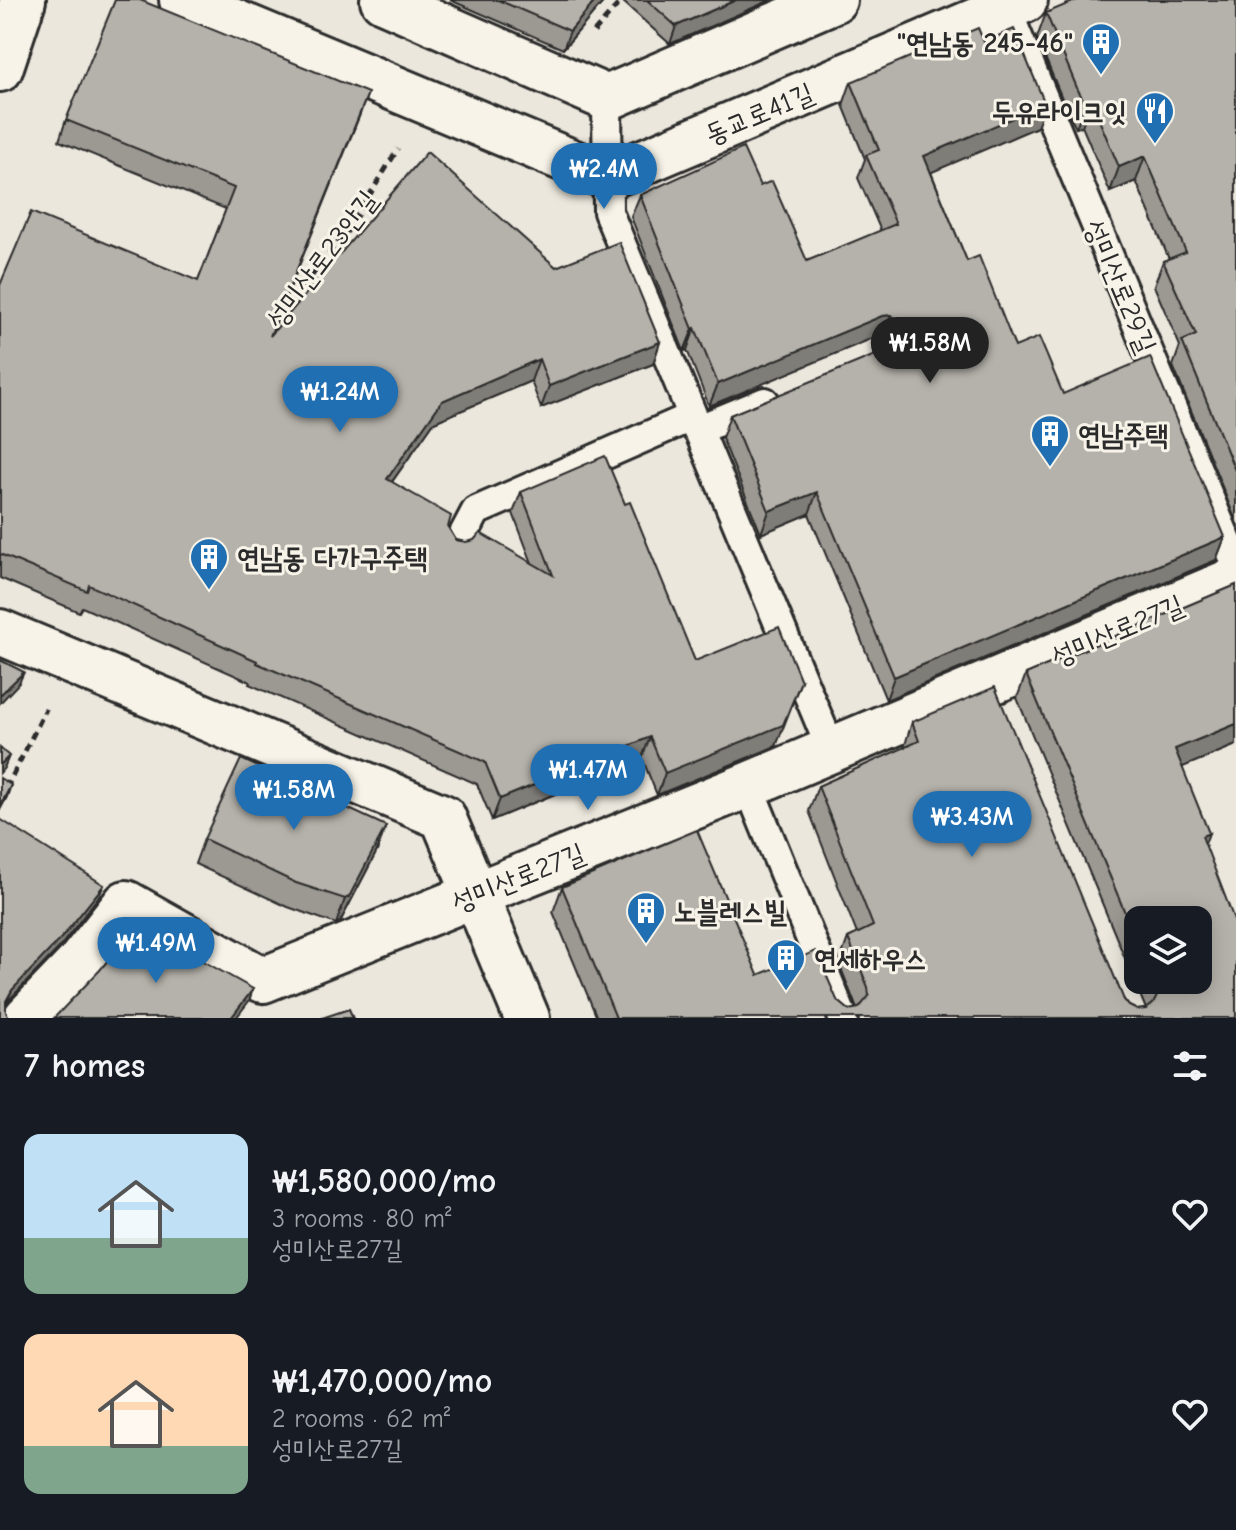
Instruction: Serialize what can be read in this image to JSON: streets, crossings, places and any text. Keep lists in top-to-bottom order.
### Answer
{
  "streets": {
    "street": ["동교로41길", "성미산로27길"],
    "lane": ["성미산로29길"],
    "path": ["성미산로23안길"]
  },
  "crossings": [
    ["동교로41길", "성미산로29길"]
  ],
  "places": {
    "building": [
      "\"연남동 245-46\"",
      "연남주택",
      "연남동 다가구주택",
      "노블레스빌",
      "연세하우스"
    ],
    "restaurant": ["두유라이크잇"]
  },
  "page": {
    "price": [
      "₩2.4M",
      "₩1.58M",
      "₩1.24M",
      "₩1.47M",
      "₩1.58M",
      "₩3.43M",
      "₩1.49M"
    ],
    "heading": "7 homes",
    "list": [
      {
        "name": "₩1,580,000/mo",
        "note": "3 rooms · 80 m² · 성미산로27길"
      },
      {
        "name": "₩1,470,000/mo",
        "note": "2 rooms · 62 m² · 성미산로27길"
      }
    ]
  }
}
